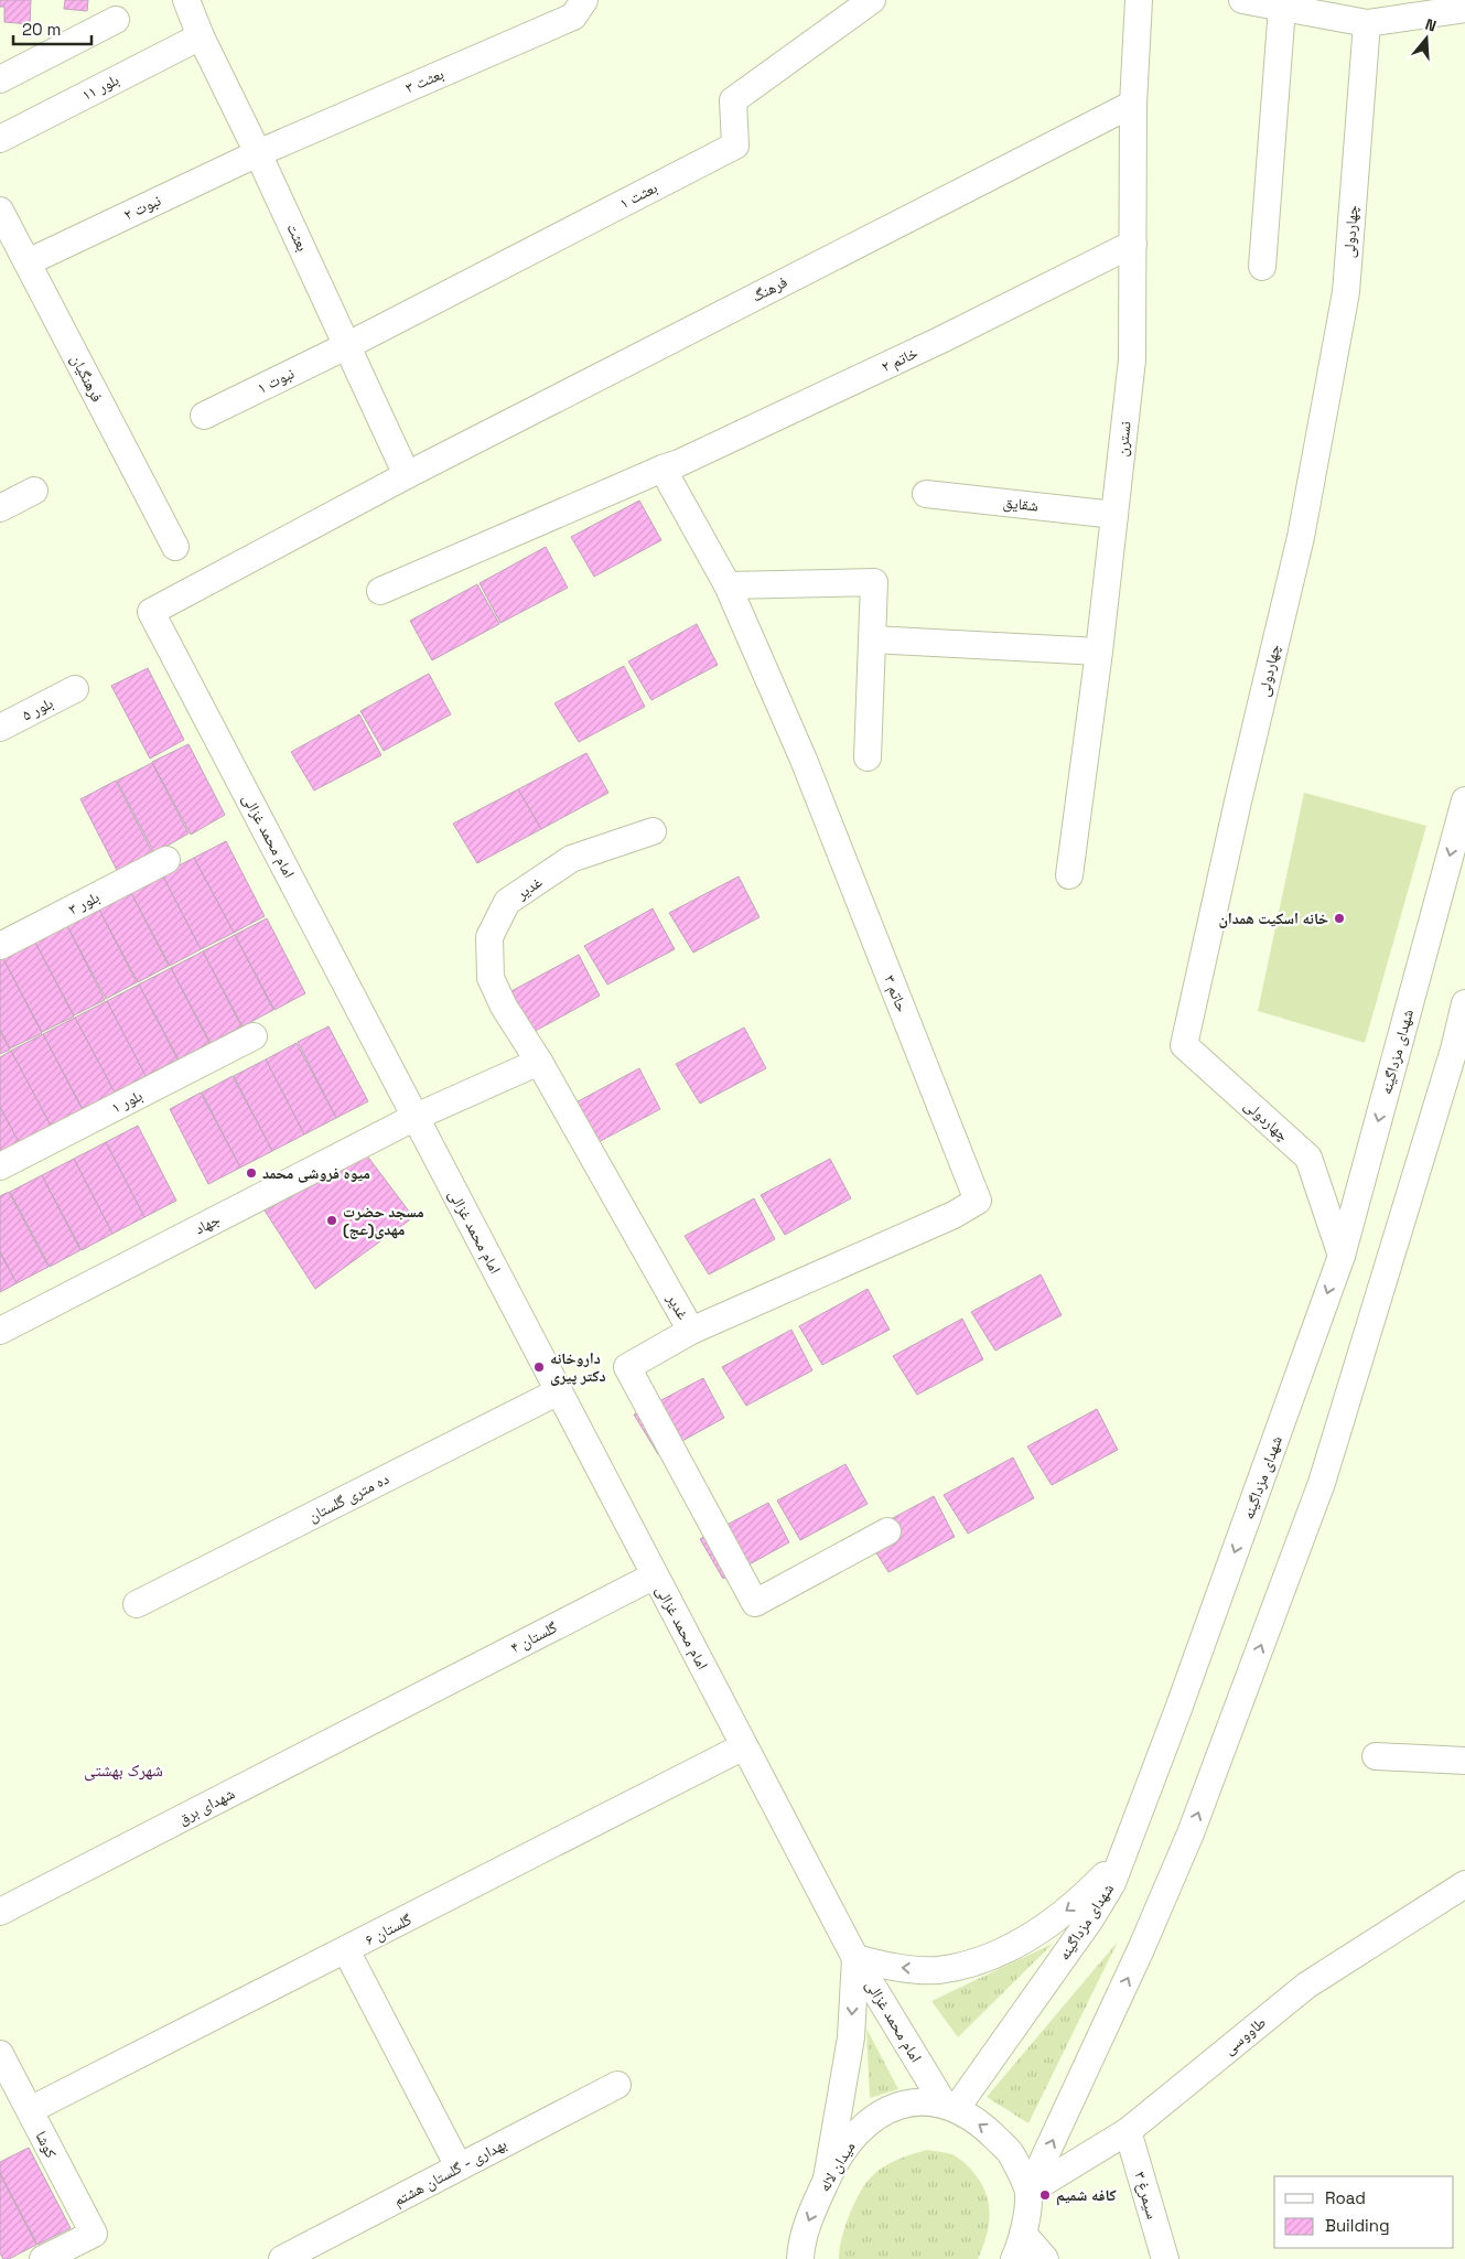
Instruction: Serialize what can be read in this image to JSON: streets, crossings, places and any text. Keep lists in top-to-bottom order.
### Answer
{
  "streets": {
    "street": [
      "بعثت ۳",
      "بلور ۱۱",
      "بعثت ۱",
      "نبوت ۲",
      "چهاردولی",
      "بعثت",
      "فرهنگ",
      "خاتم ۲",
      "فرهنگیان",
      "نبوت ۱",
      "نسترن",
      "شقایق",
      "بلور ۵",
      "امام محمد غزالی",
      "غدیر",
      "بلور ۳",
      "حاتم ۳",
      "شهدای مزداگینه",
      "بلور ۱",
      "جهاد",
      "ده متری گلستان",
      "گلستان ۴",
      "شهدای برق",
      "گلستان ۶",
      "طاووسی",
      "کوشا",
      "میدان لاله",
      "بهداری - گلستان هشتم",
      "سیمرغ ۳"
    ]
  },
  "crossings": [
    ["بعثت ۳", "نبوت ۲"],
    ["بعثت ۳", "بعثت"],
    ["بلور ۱۱", "بعثت"],
    ["بعثت ۱", "بعثت"],
    ["بعثت ۱", "نبوت ۱"],
    ["نبوت ۲", "بعثت"],
    ["نبوت ۲", "فرهنگیان"],
    ["چهاردولی", "شهدای مزداگینه"],
    ["بعثت", "فرهنگ"],
    ["بعثت", "نبوت ۱"],
    ["بعثت", "امام محمد غزالی"],
    ["فرهنگ", "نسترن"],
    ["فرهنگ", "امام محمد غزالی"],
    ["خاتم ۲", "نسترن"],
    ["نسترن", "شقایق"],
    ["امام محمد غزالی", "شهدای مزداگینه"],
    ["امام محمد غزالی", "جهاد"],
    ["امام محمد غزالی", "ده متری گلستان"],
    ["امام محمد غزالی", "گلستان ۴"],
    ["امام محمد غزالی", "گلستان ۶"],
    ["امام محمد غزالی", "میدان لاله"],
    ["غدیر", "حاتم ۳"],
    ["شهدای مزداگینه", "میدان لاله"],
    ["گلستان ۴", "شهدای برق"],
    ["گلستان ۶", "کوشا"],
    ["طاووسی", "سیمرغ ۳"]
  ],
  "districts": ["شهرک بهشتی"],
  "places": [
    "خانه اسكيت همدان",
    "میوه فروشی محمد",
    "مسجد حضرت مهدی(عج)",
    "داروخانه دکتر پیری",
    "کافه شمیم"
  ],
  "legend": ["Road", "Building"],
  "scale_bar": "20 m",
  "north": "top"
}
